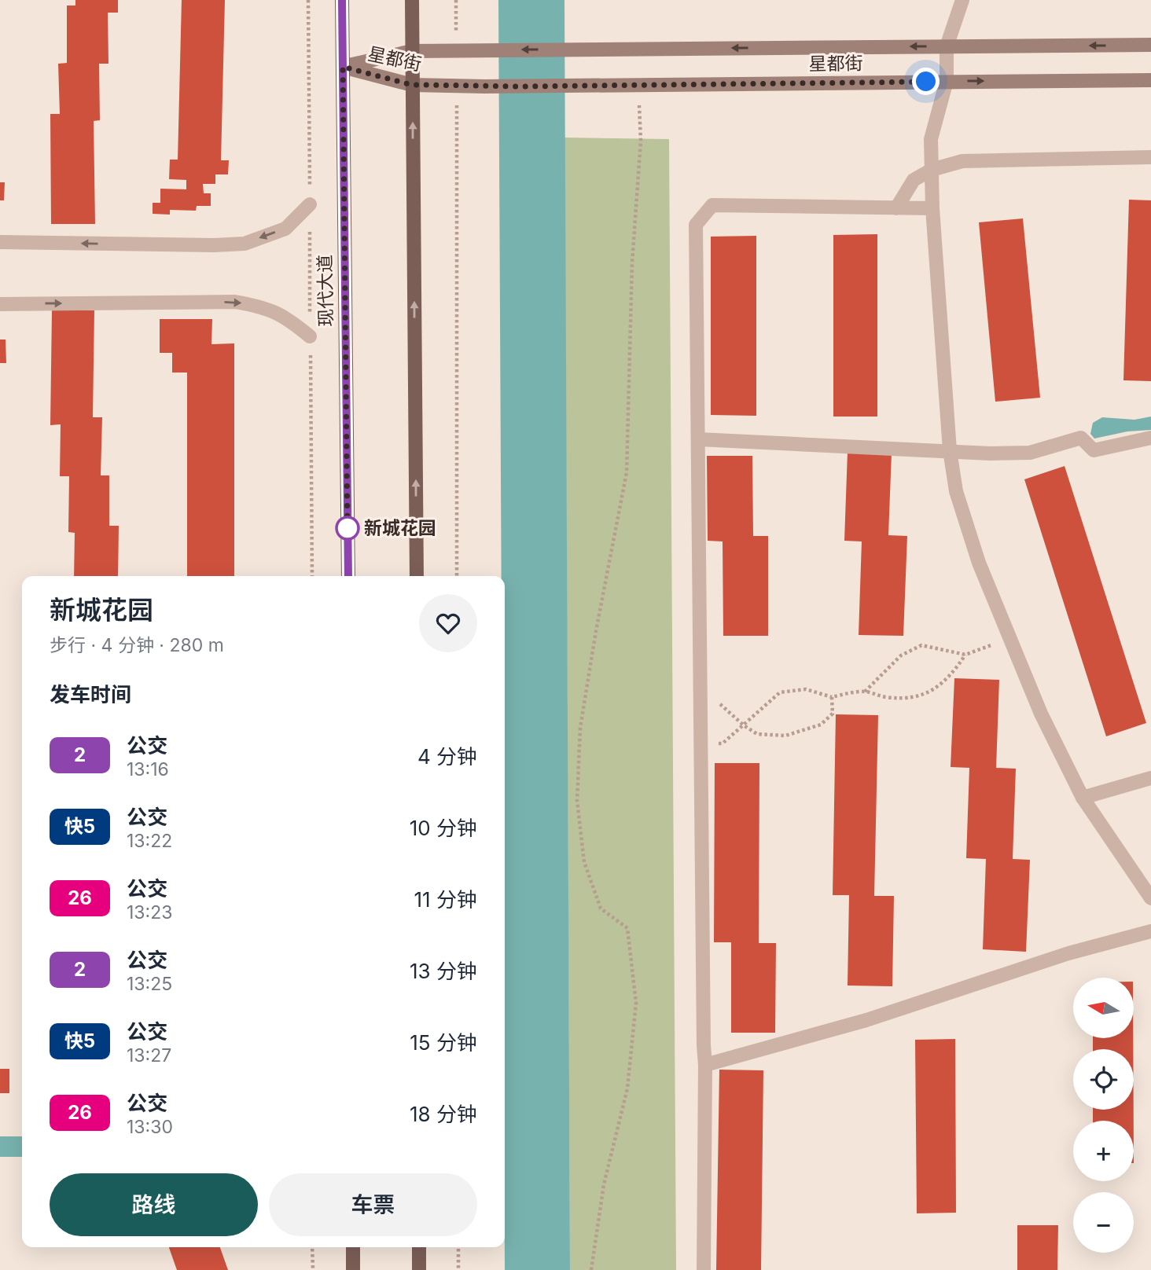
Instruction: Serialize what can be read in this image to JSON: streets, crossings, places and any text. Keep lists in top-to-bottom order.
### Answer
{
  "streets": {
    "main road": ["星都街", "现代大道"]
  },
  "crossings": [
    ["星都街", "现代大道"]
  ],
  "places": ["新城花园"],
  "lines": ["bus line 2"],
  "north": "left",
  "page": {
    "heading": [
      ["新城花园", "步行 · 4 分钟 · 280 m"],
      "发车时间"
    ],
    "list": [
      {
        "mark": "2",
        "name": "公交",
        "note": "13:16",
        "value": "4 分钟"
      },
      {
        "mark": "快5",
        "name": "公交",
        "note": "13:22",
        "value": "10 分钟"
      },
      {
        "mark": "26",
        "name": "公交",
        "note": "13:23",
        "value": "11 分钟"
      },
      {
        "mark": "2",
        "name": "公交",
        "note": "13:25",
        "value": "13 分钟"
      },
      {
        "mark": "快5",
        "name": "公交",
        "note": "13:27",
        "value": "15 分钟"
      },
      {
        "mark": "26",
        "name": "公交",
        "note": "13:30",
        "value": "18 分钟"
      }
    ],
    "map_buttons": ["+", "−"],
    "buttons": ["路线", "车票"]
  }
}
